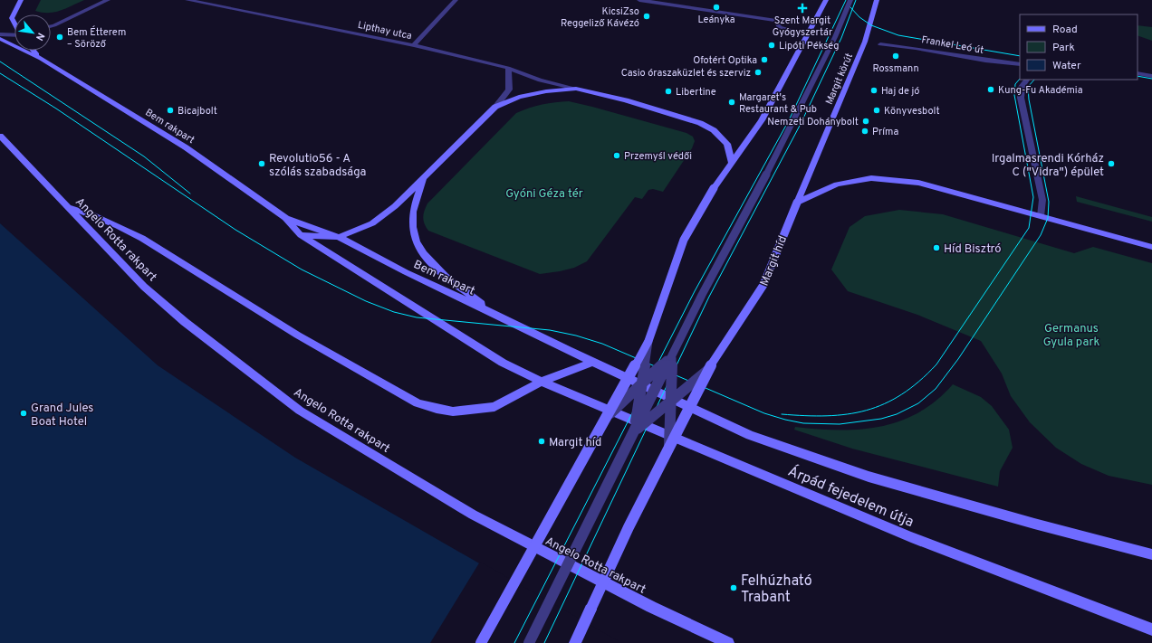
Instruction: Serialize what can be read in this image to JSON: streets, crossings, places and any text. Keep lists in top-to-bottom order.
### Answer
{
  "streets": {
    "main road": [
      "Margit körút",
      "Bem rakpart",
      "Angelo Rotta rakpart",
      "Margit híd",
      "Árpád fejedelem útja"
    ],
    "street": ["Lipthay utca", "Frankel Leó út"]
  },
  "crossings": [
    ["Margit körút", "Margit híd"],
    ["Bem rakpart", "Árpád fejedelem útja"]
  ],
  "parks": ["Gyóni Géza tér", "Germanus Gyula park"],
  "places": {
    "other": [
      "Leányka",
      "KicsiZso Reggeliző Kávézó",
      "Bem Étterem – Söröző",
      "Lipóti Pékség",
      "Rossmann",
      "Ofotért Optika",
      "Casio óraszaküzlet és szerviz",
      "Kung-Fu Akadémia",
      "Haj de jó",
      "Libertine",
      "Margaret's Restaurant & Pub",
      "Bicajbolt",
      "Könyvesbolt",
      "Nemzeti Dohánybolt",
      "Príma",
      "Przemyśl védői",
      "Revolutio56 - A szólás szabadsága",
      "Irgalmasrendi Kórház C (\"Vidra\") épület",
      "Híd Bisztró",
      "Grand Jules Boat Hotel",
      "Margit híd",
      "Felhúzható Trabant"
    ],
    "health": ["Szent Margit Gyógyszertár"]
  },
  "legend": ["Road", "Park", "Water"],
  "north": "bottom right"
}
